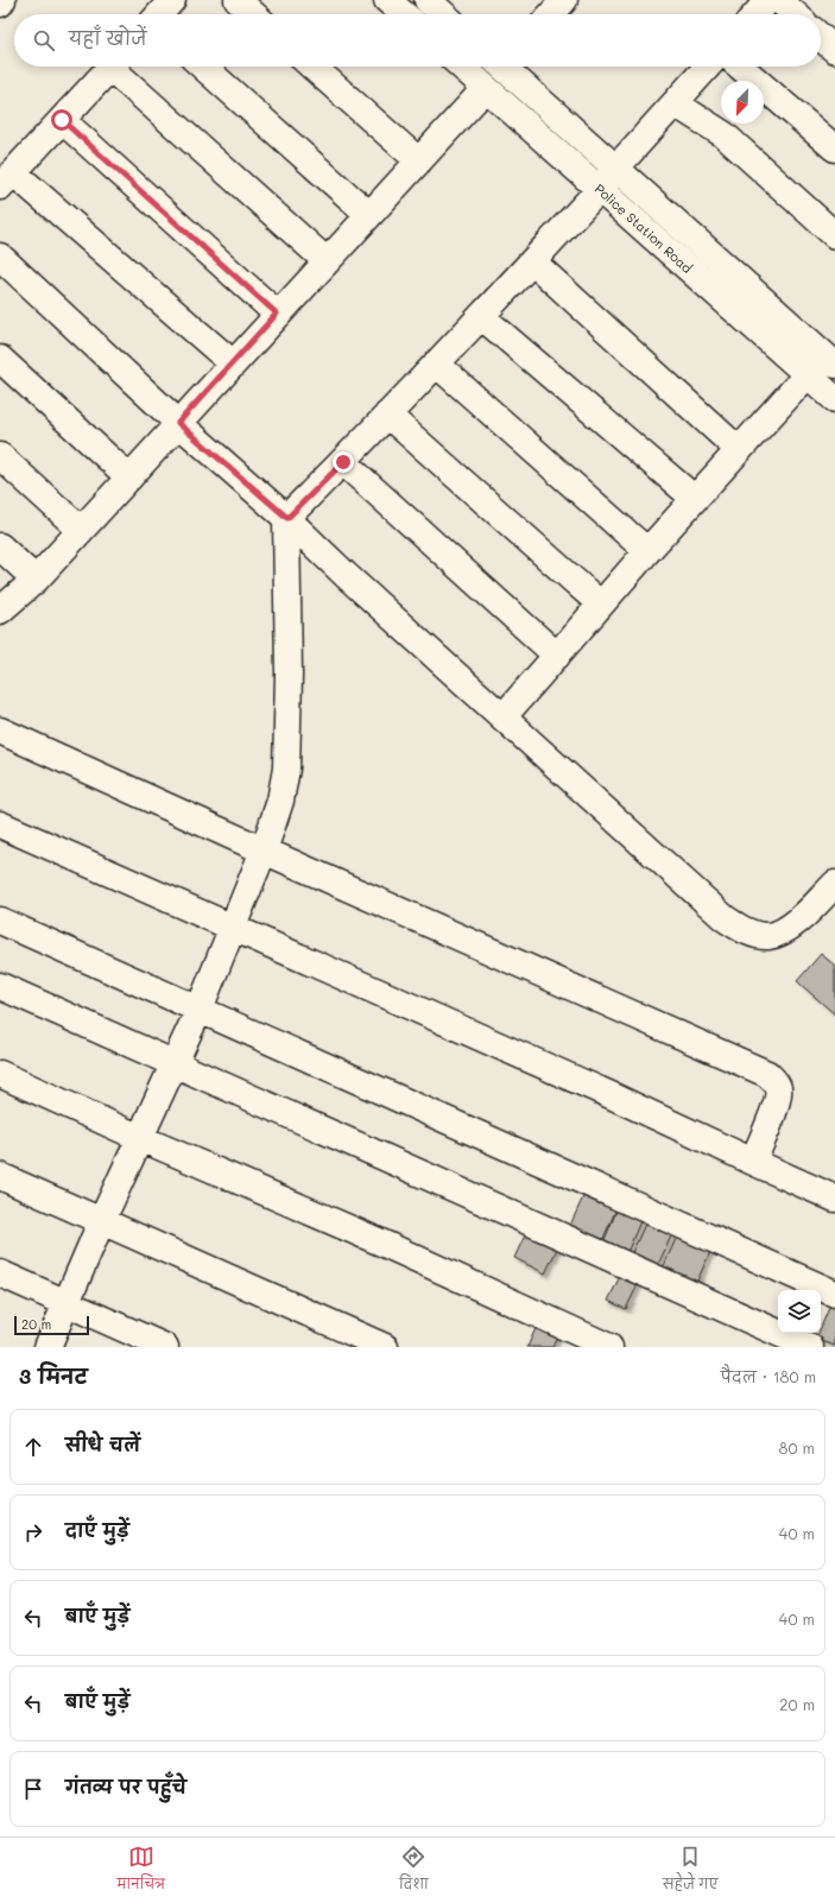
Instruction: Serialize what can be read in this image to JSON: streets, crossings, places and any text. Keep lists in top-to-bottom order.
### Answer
{
  "streets": {
    "street": ["Police Station Road"]
  },
  "scale_bar": "20 m",
  "north": "bottom left",
  "page": {
    "search": "यहाँ खोजें",
    "scale": "20 m",
    "heading": ["3 मिनट", "पैदल · 180 m"],
    "list": [
      ["सीधे चलें", "80 m"],
      ["दाएँ मुड़ें", "40 m"],
      ["बाएँ मुड़ें", "40 m"],
      ["बाएँ मुड़ें", "20 m"],
      "गंतव्य पर पहुँचे"
    ],
    "nav": ["मानचित्र", "दिशा", "सहेजे गए"]
  }
}
